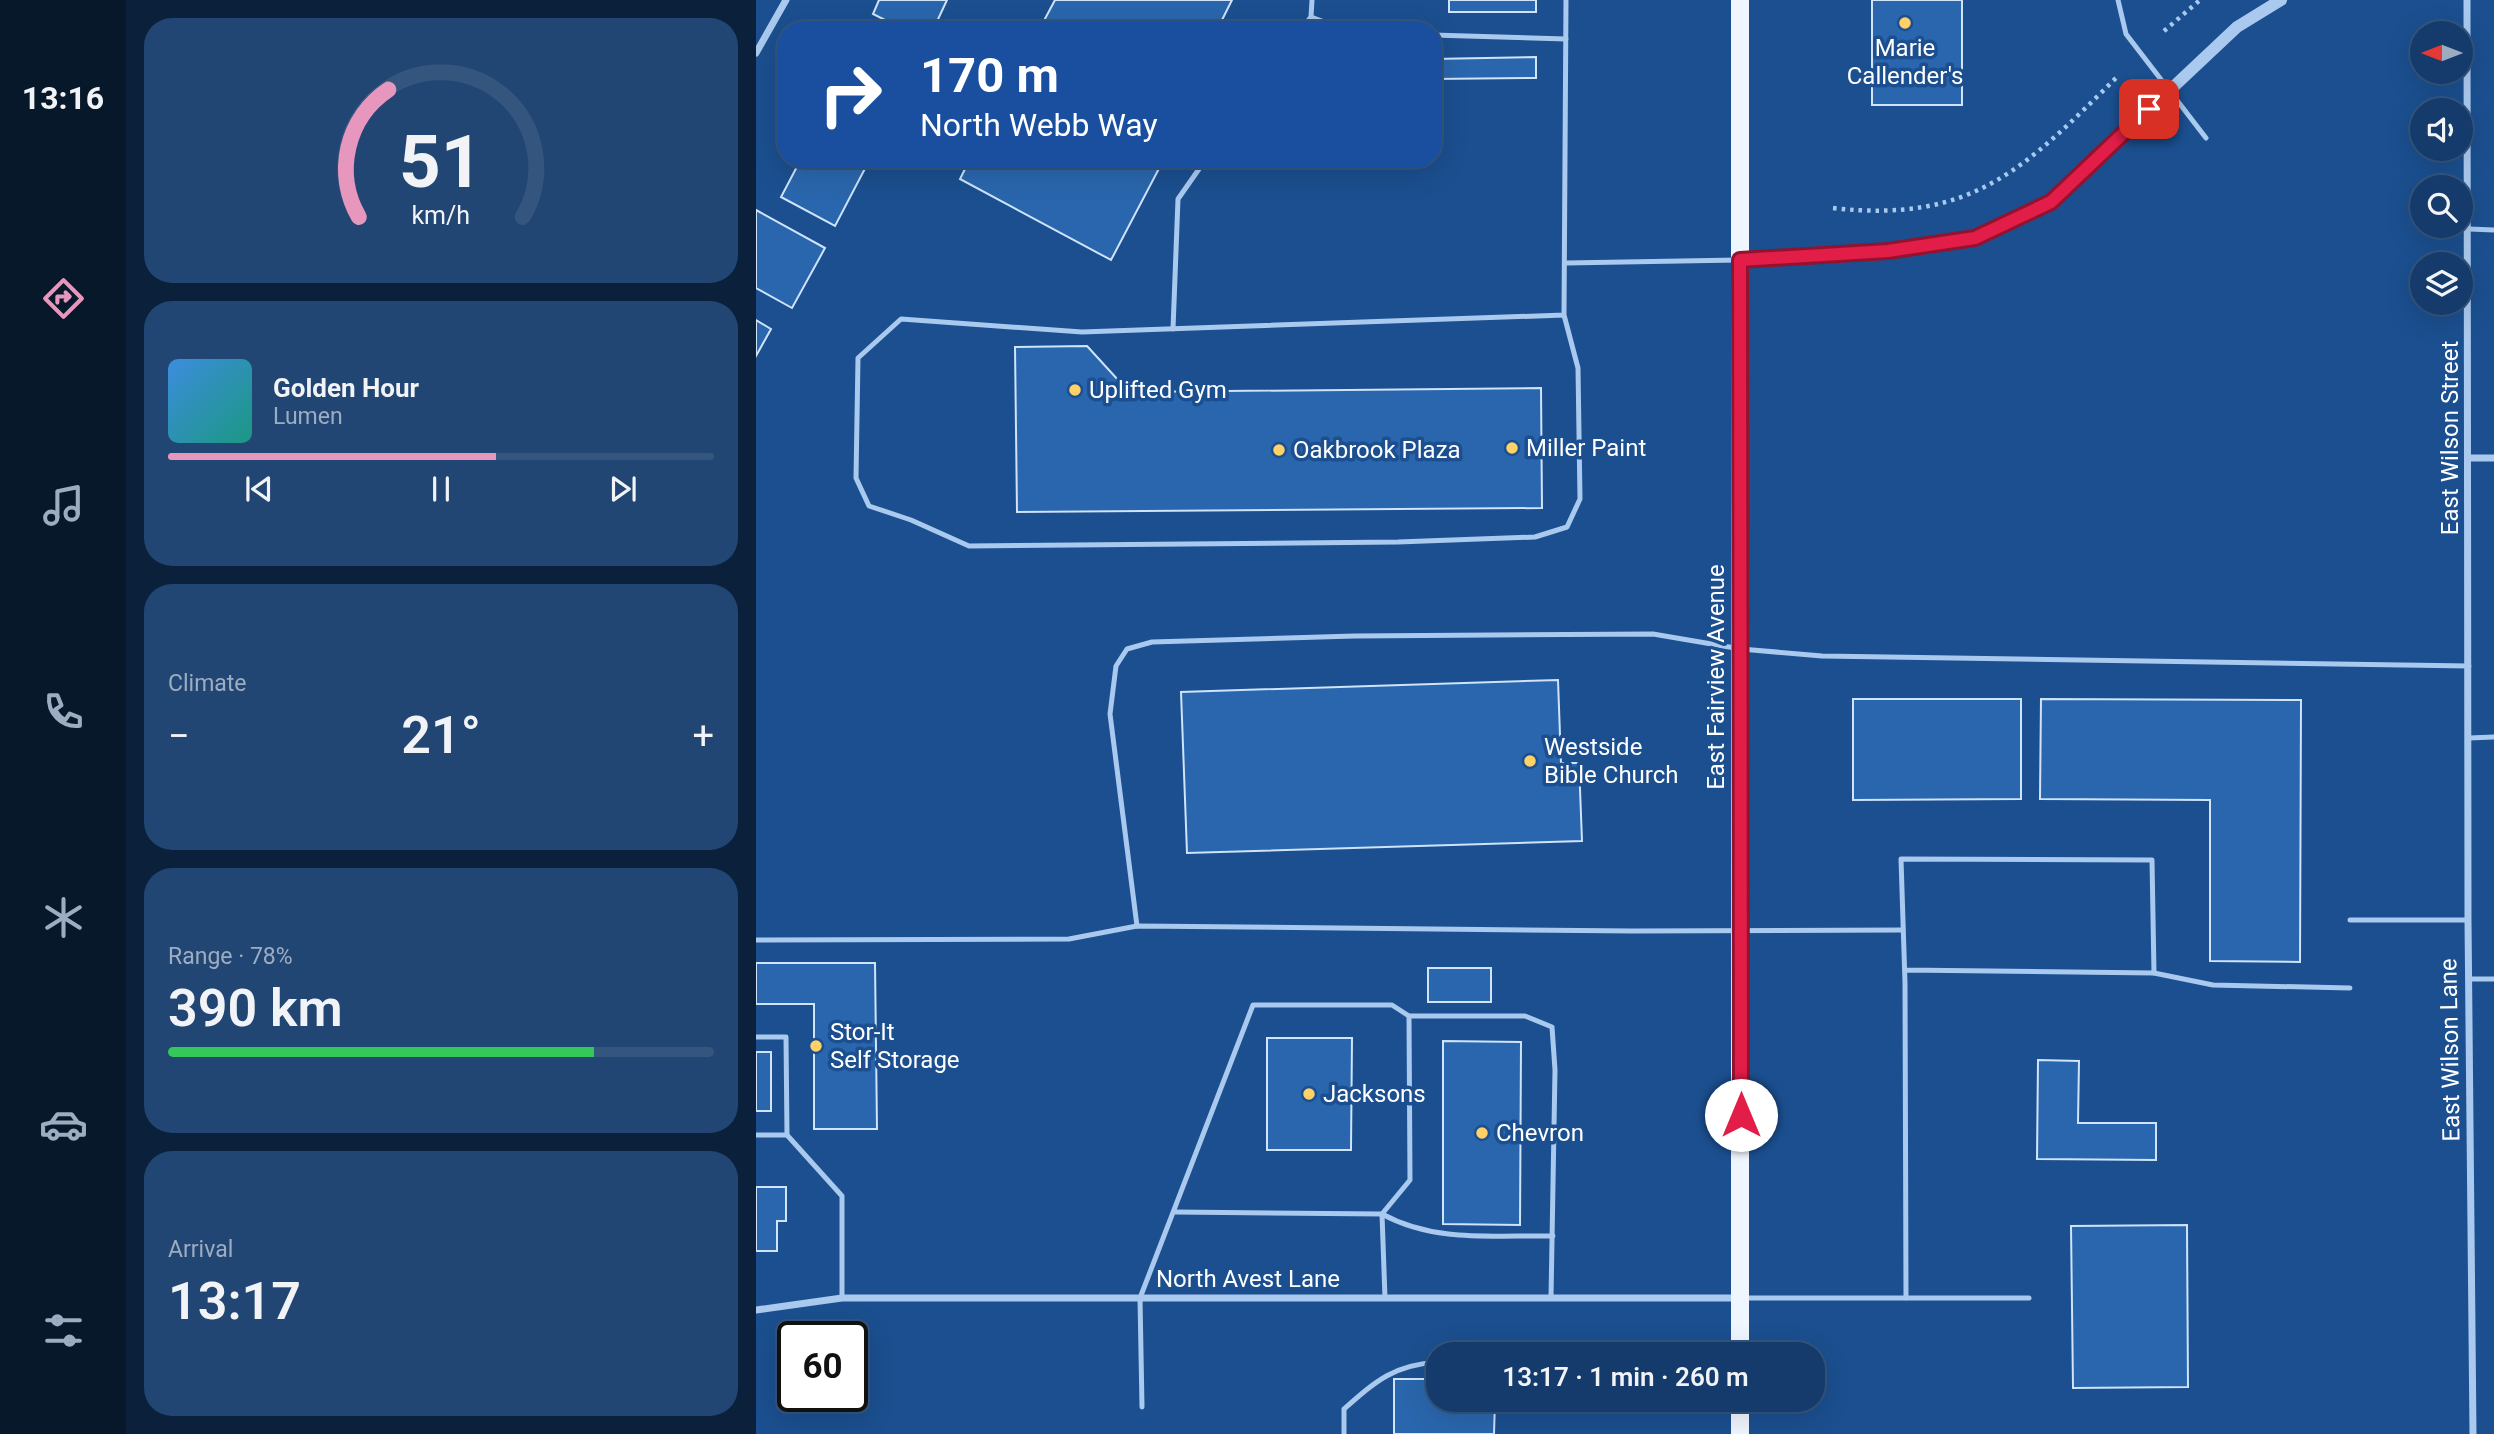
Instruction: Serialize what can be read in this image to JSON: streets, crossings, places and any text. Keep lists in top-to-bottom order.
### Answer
{
  "streets": {
    "main road": ["East Fairview Avenue"],
    "street": ["East Wilson Street", "East Wilson Lane", "North Avest Lane"]
  },
  "crossings": [
    ["East Wilson Street", "East Wilson Lane"],
    ["East Fairview Avenue", "North Avest Lane"]
  ],
  "places": [
    "Marie Callender's",
    "Uplifted Gym",
    "Miller Paint",
    "Oakbrook Plaza",
    "Westside Bible Church",
    "Stor-It Self Storage",
    "Jacksons",
    "Chevron"
  ],
  "north": "left",
  "page": {
    "tabs": "13:16",
    "turn": ["170 m", "North Webb Way"],
    "song": ["Golden Hour", "Lumen"],
    "tile": [
      "Climate",
      ["Range · 78%", "390 km"],
      ["Arrival", "13:17"]
    ],
    "heat": ["−", "21°", "+"],
    "limit": "60",
    "trip": "13:17 · 1 min · 260 m",
    "gauge": ["51", "km/h"]
  }
}
